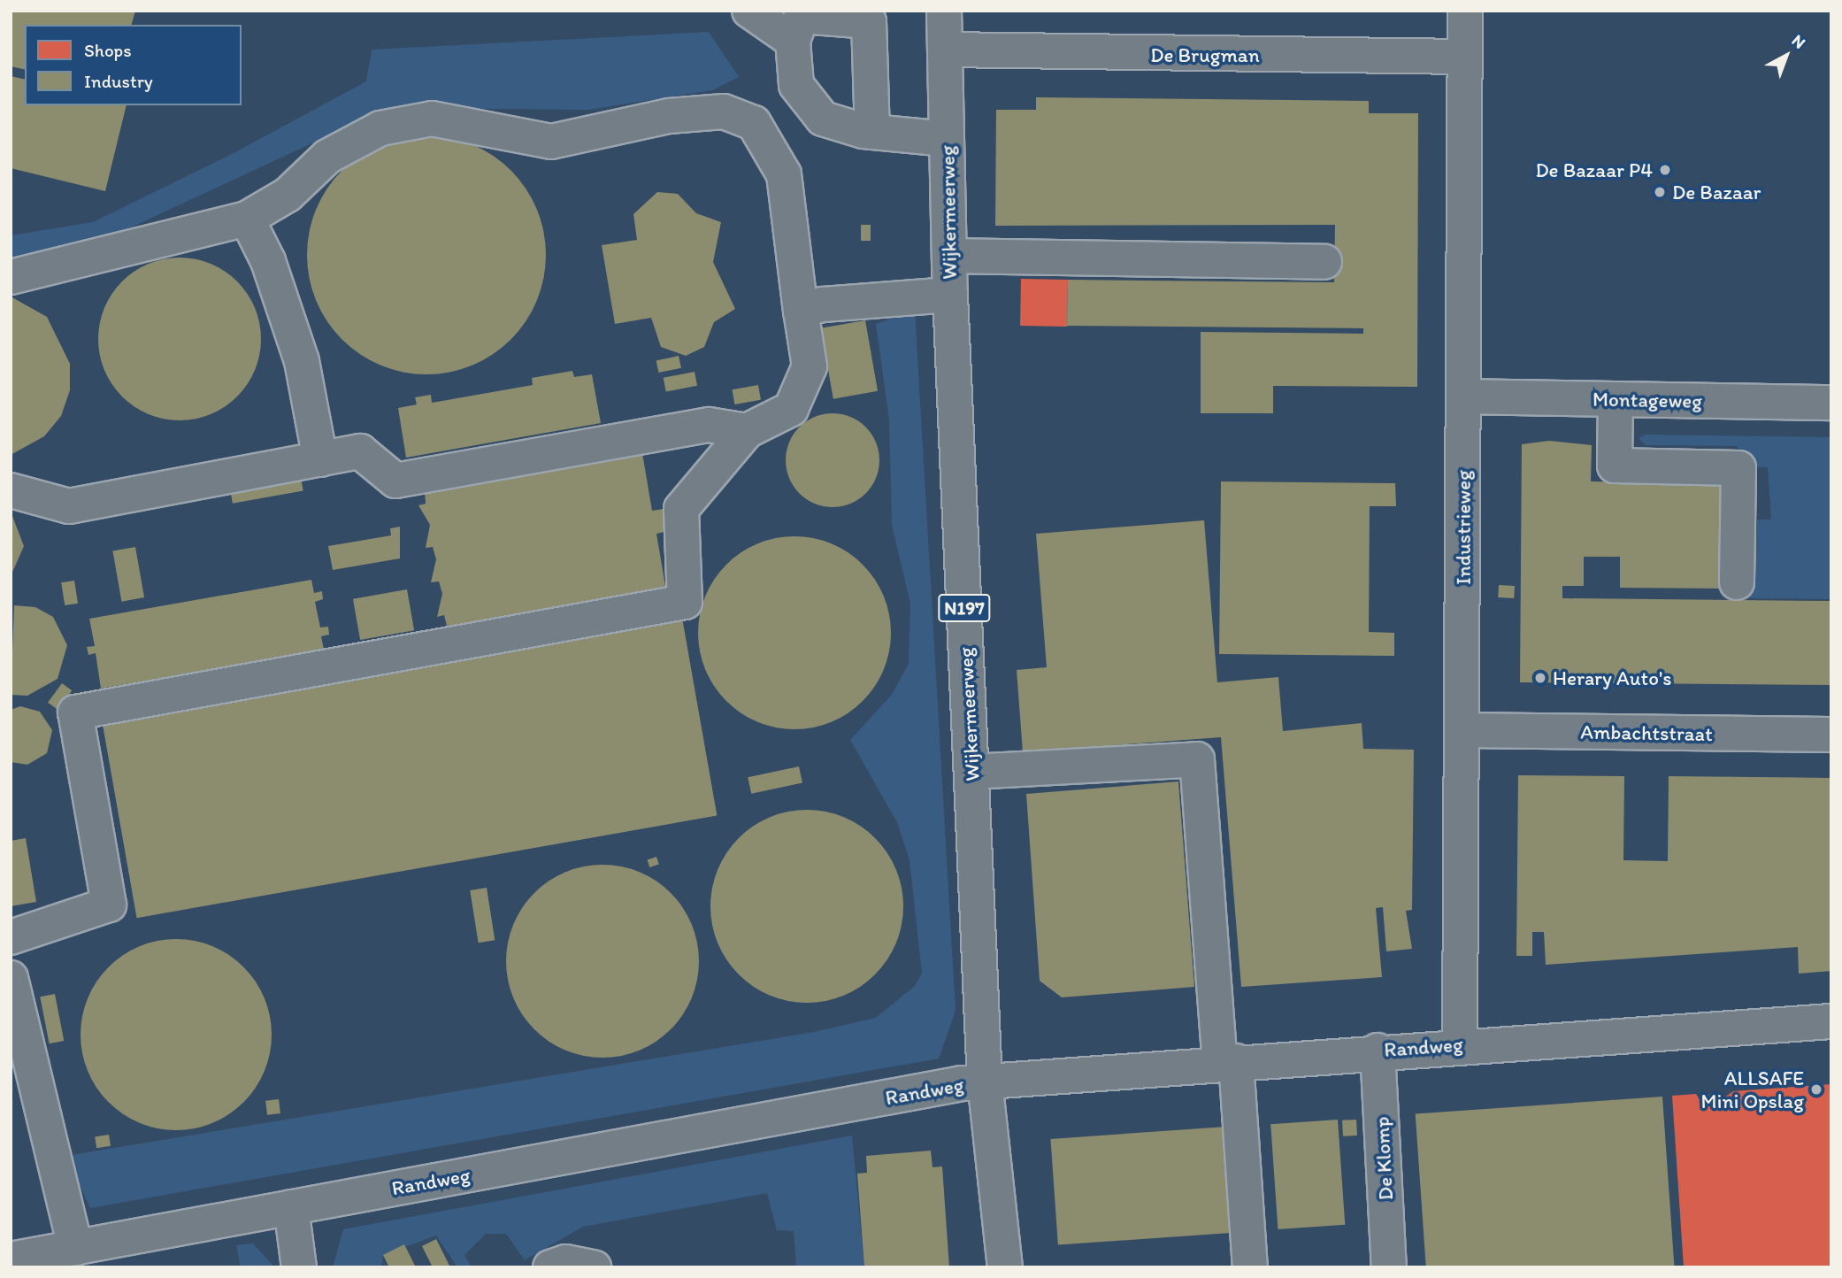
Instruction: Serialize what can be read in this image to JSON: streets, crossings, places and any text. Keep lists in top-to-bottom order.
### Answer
{
  "streets": {
    "street": [
      "De Brugman",
      "Wijkermeerweg",
      "Montageweg",
      "Industrieweg",
      "N197",
      "Ambachtstraat",
      "Randweg",
      "De Klomp"
    ]
  },
  "crossings": [
    ["De Brugman", "Wijkermeerweg"],
    ["De Brugman", "Industrieweg"],
    ["Wijkermeerweg", "Randweg"],
    ["Montageweg", "Industrieweg"],
    ["Industrieweg", "Ambachtstraat"],
    ["Industrieweg", "Randweg"],
    ["Randweg", "De Klomp"]
  ],
  "places": [
    "De Bazaar P4",
    "De Bazaar",
    "Herary Auto's",
    "ALLSAFE Mini Opslag"
  ],
  "legend": ["Shops", "Industry"],
  "north": "top right"
}
